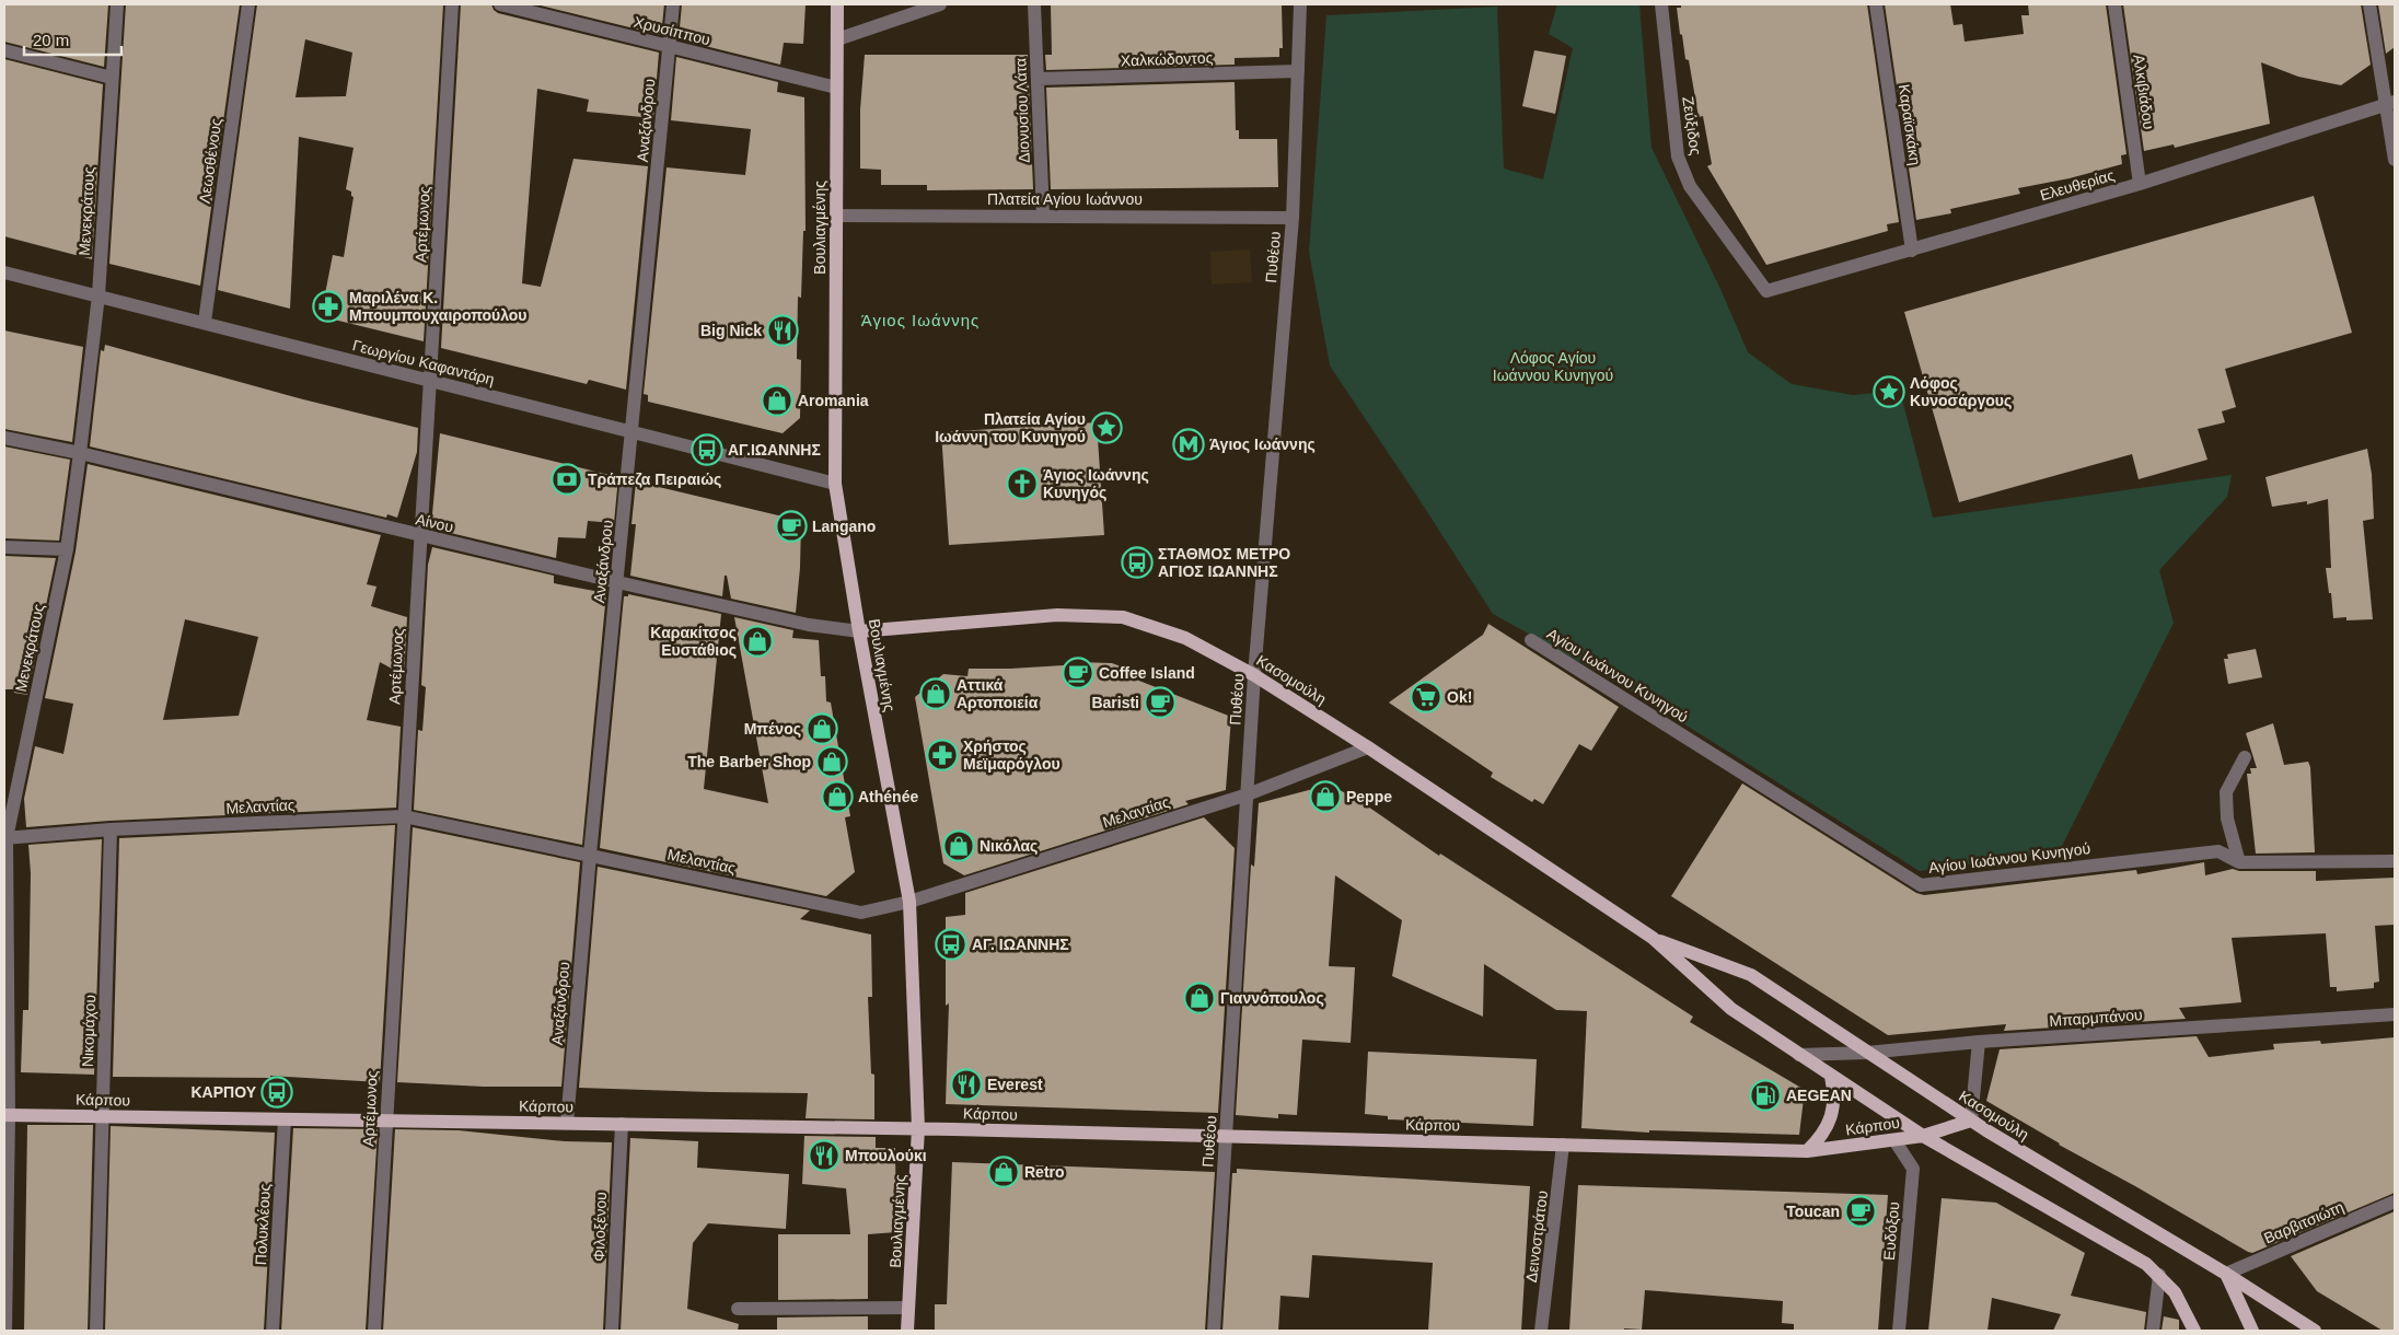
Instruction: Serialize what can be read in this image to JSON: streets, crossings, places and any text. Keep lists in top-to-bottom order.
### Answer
{
  "streets": {
    "main road": ["Βουλιαγμένης", "Κασομούλη", "Κάρπου"],
    "street": [
      "Χρυσίππου",
      "Χαλκώδοντος",
      "Αλκιβιάδου",
      "Διονυσίου Λάτα",
      "Αναξάνδρου",
      "Καραϊσκάκη",
      "Ζεύξιδος",
      "Λεωσθένους",
      "Ελευθερίας",
      "Πλατεία Αγίου Ιωάννου",
      "Μενεκράτους",
      "Αρτέμωνος",
      "Πυθέου",
      "Γεωργίου Καφαντάρη",
      "Αίνου",
      "Αγίου Ιωάννου Κυνηγού",
      "Μελαντίας",
      "Μπαρμπάνου",
      "Νικομάχου",
      "Βαρβιτσιώτη",
      "Πολυκλέους",
      "Φιλοξένου",
      "Ευδόξου",
      "Δεινοστράτου"
    ]
  },
  "crossings": [
    ["Χρυσίππου", "Αναξάνδρου"],
    ["Χρυσίππου", "Βουλιαγμένης"],
    ["Χαλκώδοντος", "Διονυσίου Λάτα"],
    ["Χαλκώδοντος", "Πυθέου"],
    ["Αλκιβιάδου", "Ελευθερίας"],
    ["Διονυσίου Λάτα", "Πλατεία Αγίου Ιωάννου"],
    ["Αναξάνδρου", "Γεωργίου Καφαντάρη"],
    ["Αναξάνδρου", "Αίνου"],
    ["Αναξάνδρου", "Μελαντίας"],
    ["Αναξάνδρου", "Κάρπου"],
    ["Καραϊσκάκη", "Ελευθερίας"],
    ["Ζεύξιδος", "Ελευθερίας"],
    ["Λεωσθένους", "Γεωργίου Καφαντάρη"],
    ["Πλατεία Αγίου Ιωάννου", "Βουλιαγμένης"],
    ["Πλατεία Αγίου Ιωάννου", "Πυθέου"],
    ["Μενεκράτους", "Γεωργίου Καφαντάρη"],
    ["Μενεκράτους", "Αίνου"],
    ["Μενεκράτους", "Μελαντίας"],
    ["Μενεκράτους", "Κάρπου"],
    ["Αρτέμωνος", "Γεωργίου Καφαντάρη"],
    ["Αρτέμωνος", "Αίνου"],
    ["Αρτέμωνος", "Μελαντίας"],
    ["Αρτέμωνος", "Κάρπου"],
    ["Βουλιαγμένης", "Γεωργίου Καφαντάρη"],
    ["Βουλιαγμένης", "Αίνου"],
    ["Βουλιαγμένης", "Κασομούλη"],
    ["Βουλιαγμένης", "Μελαντίας"],
    ["Βουλιαγμένης", "Κάρπου"],
    ["Πυθέου", "Κασομούλη"],
    ["Πυθέου", "Μελαντίας"],
    ["Πυθέου", "Κάρπου"],
    ["Αίνου", "Κασομούλη"],
    ["Κασομούλη", "Μελαντίας"],
    ["Κασομούλη", "Μπαρμπάνου"],
    ["Κασομούλη", "Κάρπου"],
    ["Κασομούλη", "Βαρβιτσιώτη"],
    ["Μελαντίας", "Νικομάχου"],
    ["Νικομάχου", "Κάρπου"],
    ["Κάρπου", "Πολυκλέους"],
    ["Κάρπου", "Φιλοξένου"],
    ["Κάρπου", "Ευδόξου"],
    ["Κάρπου", "Δεινοστράτου"]
  ],
  "districts": ["Άγιος Ιωάννης"],
  "parks": ["Λόφος Αγίου Ιωάννου Κυνηγού"],
  "places": {
    "pharmacy": ["Μαριλένα Κ. Μπουμπουχαιροπούλου", "Χρήστος Μεϊμαρόγλου"],
    "restaurant": ["Big Nick", "Everest", "Μπουλούκι"],
    "place": ["Λόφος Κυνοσάργους", "Πλατεία Αγίου Ιωάννη του Κυνηγού"],
    "shop": [
      "Aromania",
      "Καρακίτσος Ευστάθιος",
      "Αττικά Αρτοποιεία",
      "Μπένος",
      "The Barber Shop",
      "Athénée",
      "Peppe",
      "Νικόλας",
      "Γιαννόπουλος",
      "Retro"
    ],
    "metro station": ["Άγιος Ιωάννης"],
    "bus stop": [
      "ΑΓ.ΙΩΑΝΝΗΣ",
      "ΣΤΑΘΜΟΣ ΜΕΤΡΟ ΑΓΙΟΣ ΙΩΑΝΝΗΣ",
      "ΑΓ. ΙΩΑΝΝΗΣ",
      "ΚΑΡΠΟΥ"
    ],
    "bank": ["Τράπεζα Πειραιώς"],
    "church": ["Άγιος Ιωάννης Κυνηγός"],
    "cafe": [
      "Langano",
      "Coffee Island",
      "Baristi",
      "Toucan"
    ],
    "supermarket": ["Ok!"],
    "fuel station": ["AEGEAN"]
  },
  "scale_bar": "20 m"
}
